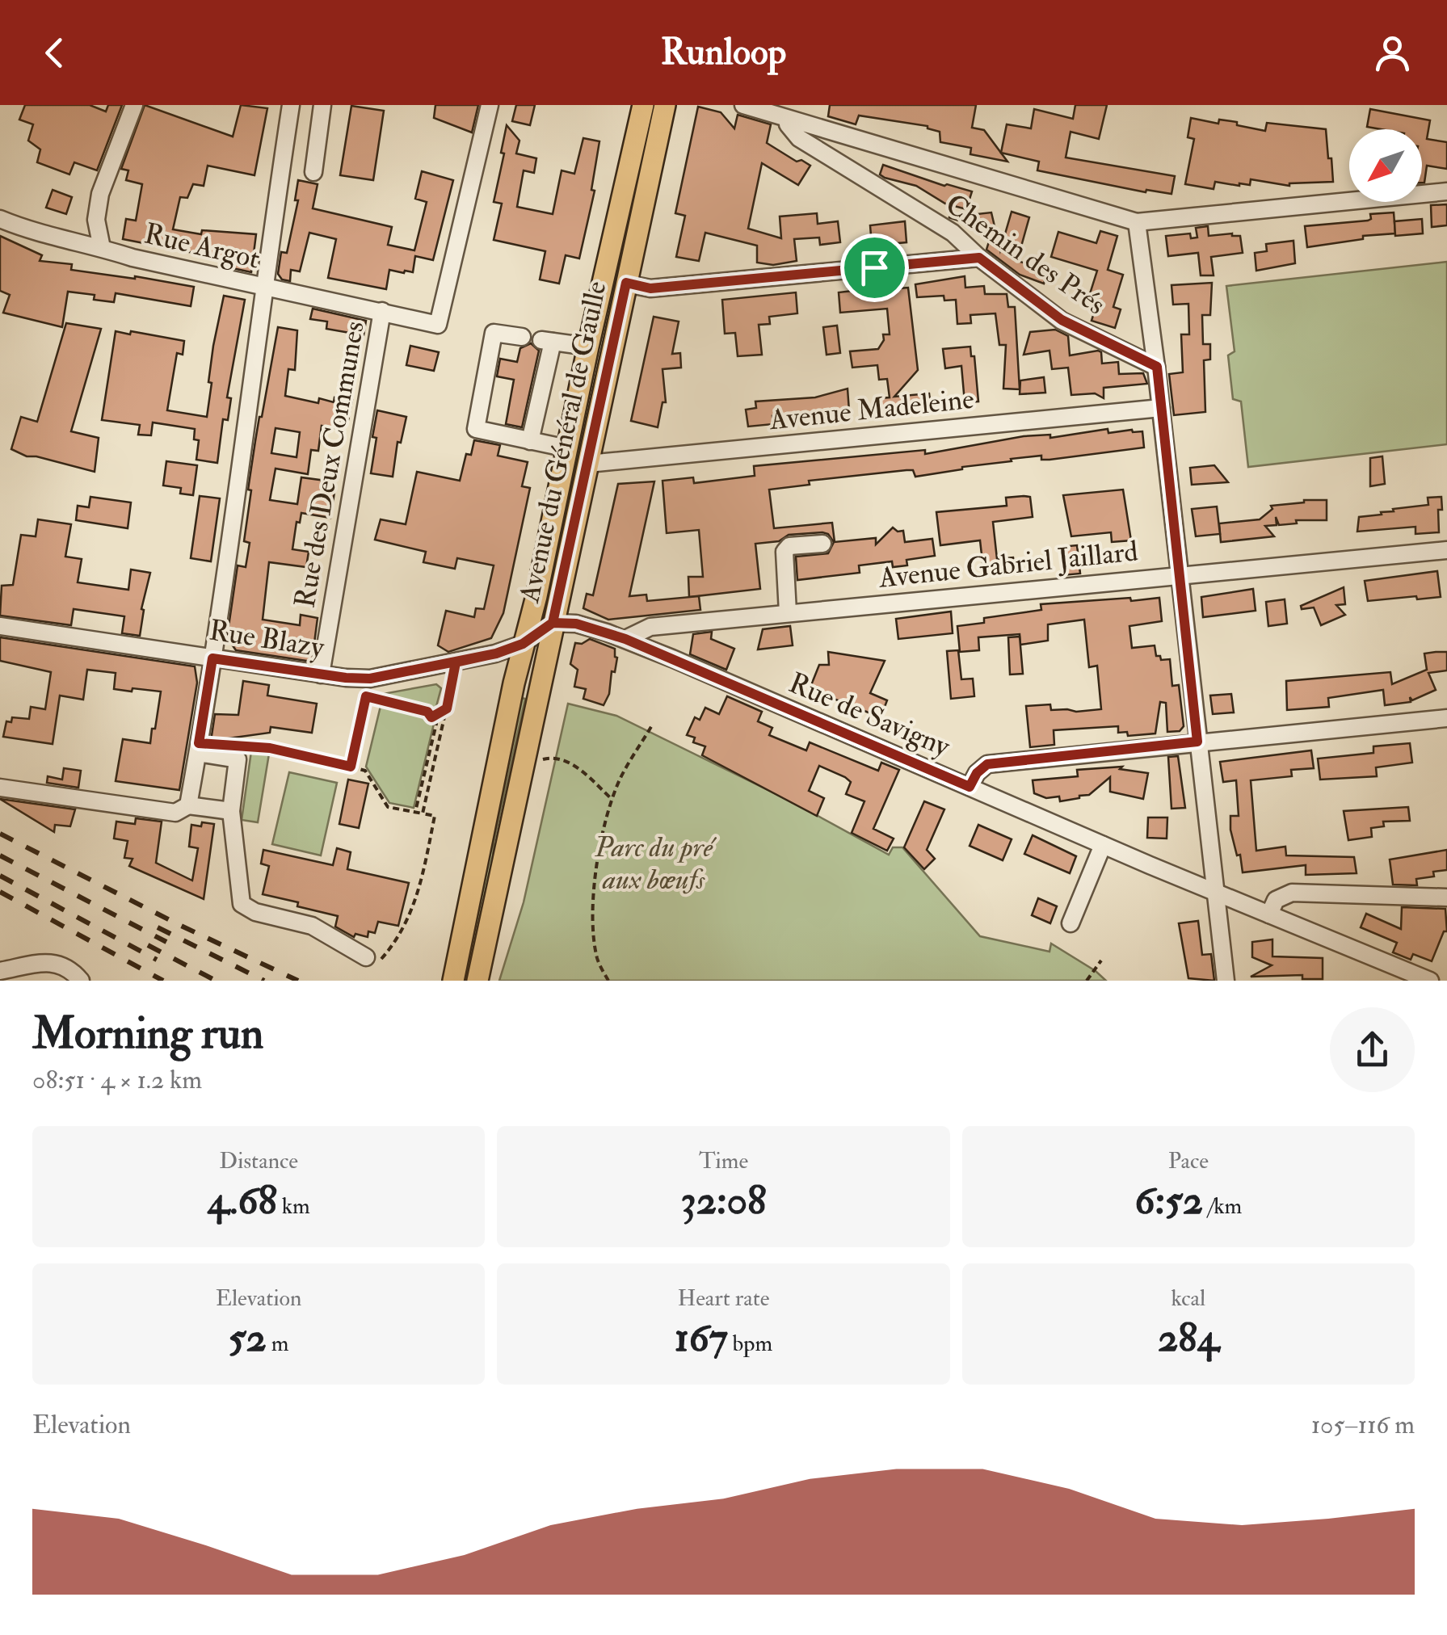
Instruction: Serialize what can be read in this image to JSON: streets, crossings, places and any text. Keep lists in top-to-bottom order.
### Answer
{
  "streets": {
    "main road": ["Avenue du Général de Gaulle"],
    "street": [
      "Rue Argot",
      "Chemin des Prés",
      "Avenue Madeleine",
      "Rue des Deux Communes",
      "Avenue Gabriel Jaillard",
      "Rue Blazy",
      "Rue de Savigny"
    ]
  },
  "crossings": [
    ["Rue Argot", "Rue des Deux Communes"],
    ["Avenue Madeleine", "Avenue du Général de Gaulle"],
    ["Avenue du Général de Gaulle", "Rue Blazy"],
    ["Avenue du Général de Gaulle", "Rue de Savigny"],
    ["Rue des Deux Communes", "Rue Blazy"],
    ["Avenue Gabriel Jaillard", "Rue de Savigny"],
    ["Rue Blazy", "Rue de Savigny"]
  ],
  "parks": ["Parc du pré aux bœufs"],
  "north": "bottom left",
  "page": {
    "header": "Runloop",
    "heading": ["Morning run", "08:51 · 4 × 1.2 km"],
    "stats": [
      ["Distance", "4.68 km"],
      ["Time", "32:08"],
      ["Pace", "6:52 /km"],
      ["Elevation", "52 m"],
      ["Heart rate", "167 bpm"],
      ["kcal", "284"]
    ],
    "chart": ["Elevation", "105–116 m"]
  }
}
